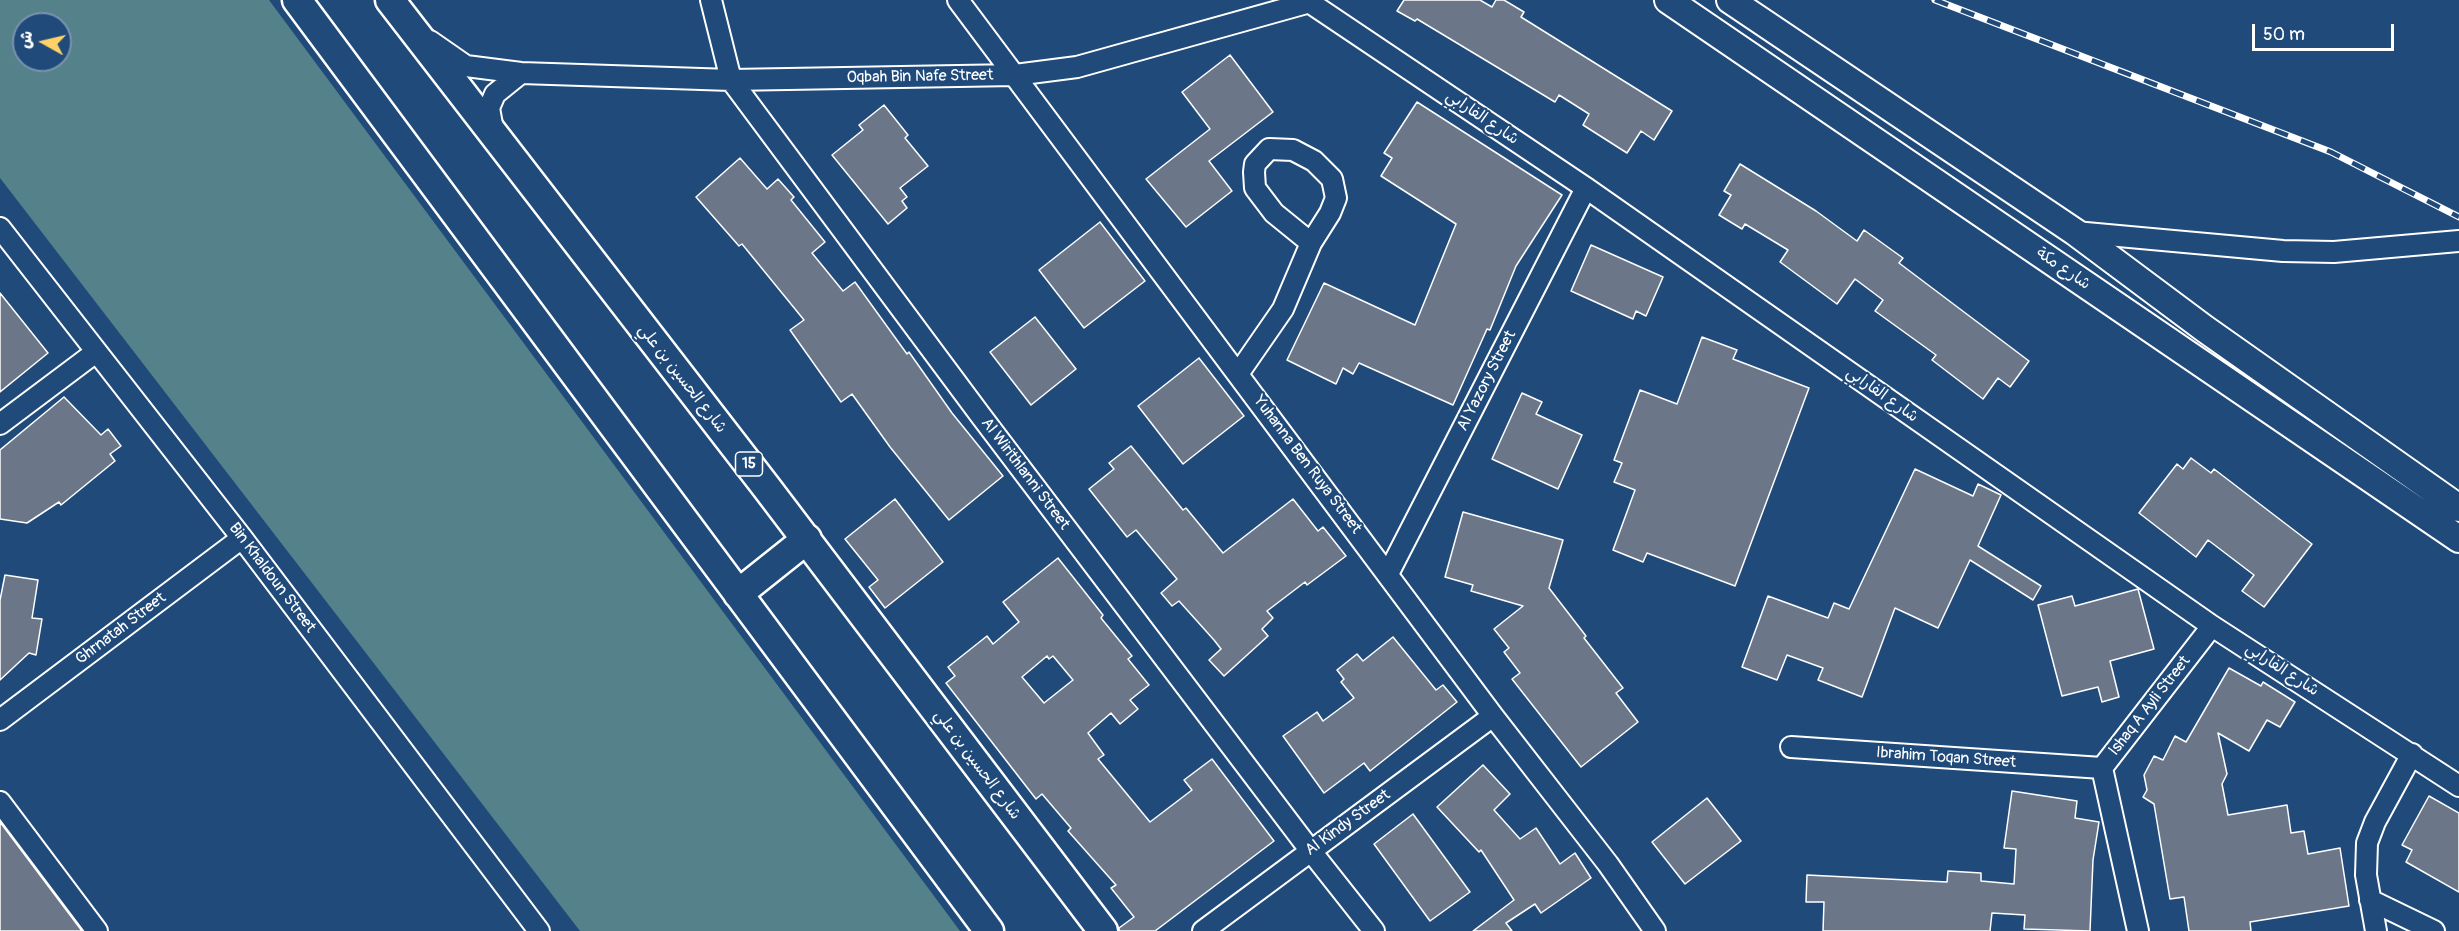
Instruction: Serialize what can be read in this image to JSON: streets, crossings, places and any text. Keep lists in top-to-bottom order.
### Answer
{
  "streets": {
    "highway": ["شارع الحسين بن علي", "15"],
    "main road": ["شارع مكة"],
    "street": [
      "Oqbah Bin Nafe Street",
      "شارع الفارابي",
      "Al Yazory Street",
      "Yuhanna Ben Ruya Street",
      "Al Wirithlanni Street",
      "Bin Khaldoun Street",
      "Ghrnatah Street",
      "Ishaq A Ayli Street",
      "Ibrahim Toqan Street",
      "Al Kindy Street"
    ]
  },
  "crossings": [
    ["Oqbah Bin Nafe Street", "شارع الفارابي"],
    ["Oqbah Bin Nafe Street", "شارع الحسين بن علي"],
    ["Oqbah Bin Nafe Street", "Yuhanna Ben Ruya Street"],
    ["Oqbah Bin Nafe Street", "Al Wirithlanni Street"],
    ["شارع الفارابي", "Al Yazory Street"],
    ["شارع الفارابي", "Ishaq A Ayli Street"],
    ["Al Yazory Street", "Yuhanna Ben Ruya Street"],
    ["Yuhanna Ben Ruya Street", "Al Kindy Street"],
    ["Al Wirithlanni Street", "Al Kindy Street"],
    ["Bin Khaldoun Street", "Ghrnatah Street"],
    ["Ishaq A Ayli Street", "Ibrahim Toqan Street"]
  ],
  "scale_bar": "50 m",
  "north": "left"
}
